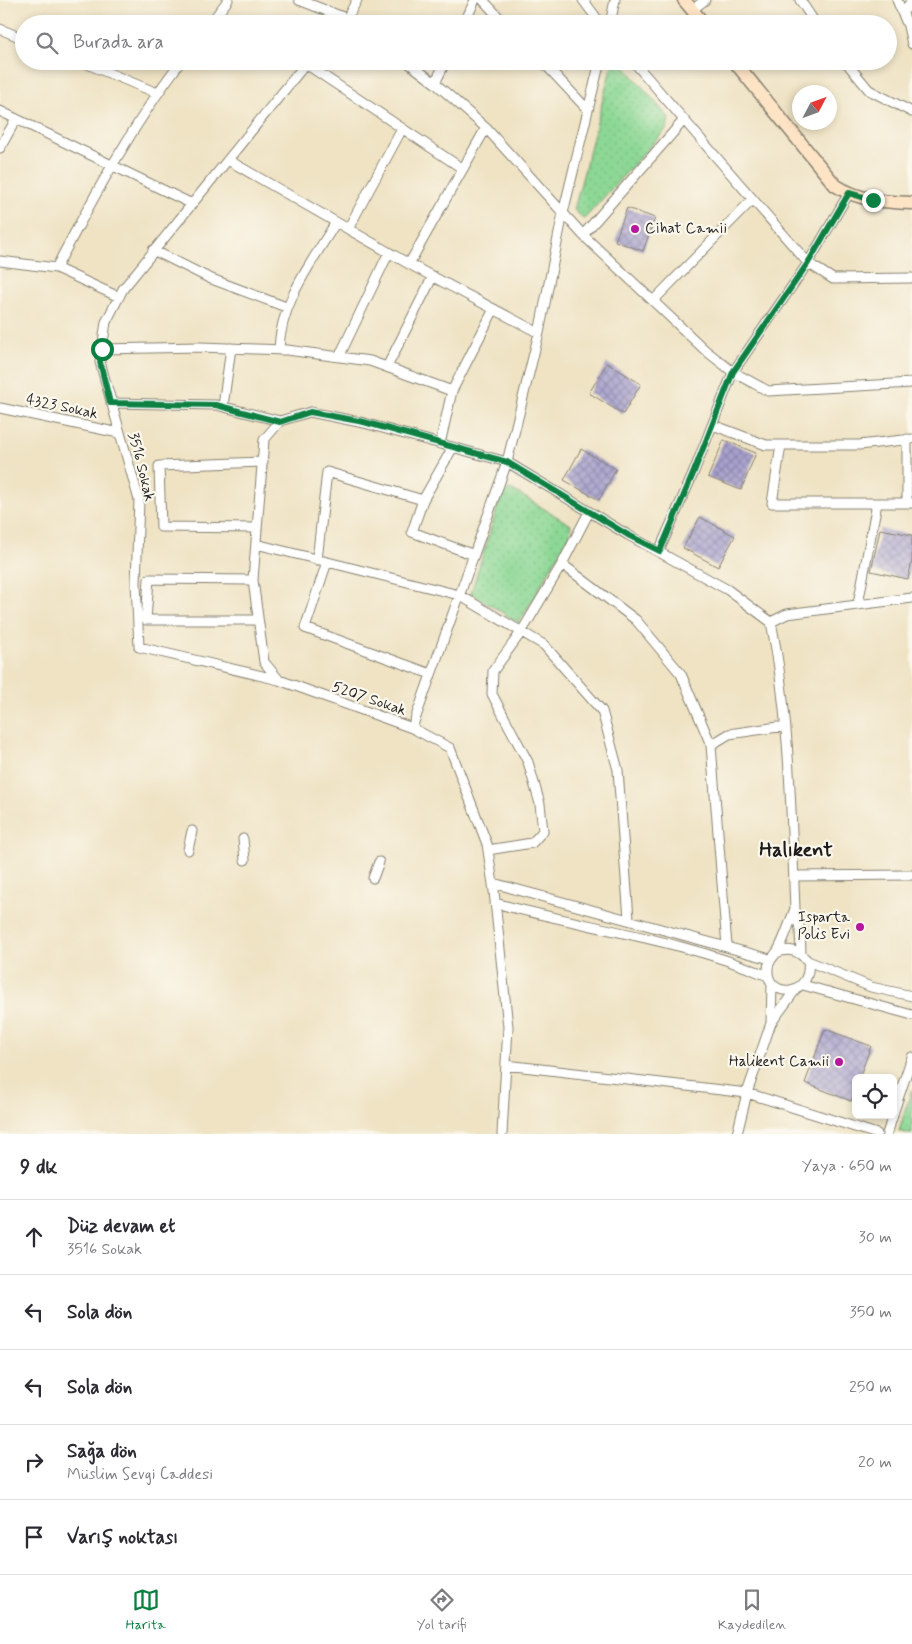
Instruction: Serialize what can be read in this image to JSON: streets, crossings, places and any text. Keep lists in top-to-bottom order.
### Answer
{
  "streets": {
    "street": ["4323 Sokak", "3516 Sokak", "5207 Sokak"]
  },
  "crossings": [
    ["4323 Sokak", "3516 Sokak"],
    ["3516 Sokak", "5207 Sokak"]
  ],
  "districts": ["Halıkent"],
  "places": ["Cihat Camii", "Isparta Polis Evi", "Halikent Camii"],
  "north": "top right",
  "page": {
    "search": "Burada ara",
    "heading": ["9 dk", "Yaya · 650 m"],
    "list": [
      ["Düz devam et", "3516 Sokak", "30 m"],
      ["Sola dön", "350 m"],
      ["Sola dön", "250 m"],
      ["Sağa dön", "Müslim Sevgi Caddesi", "20 m"],
      "Varış noktası"
    ],
    "nav": ["Harita", "Yol tarifi", "Kaydedilen"]
  }
}
